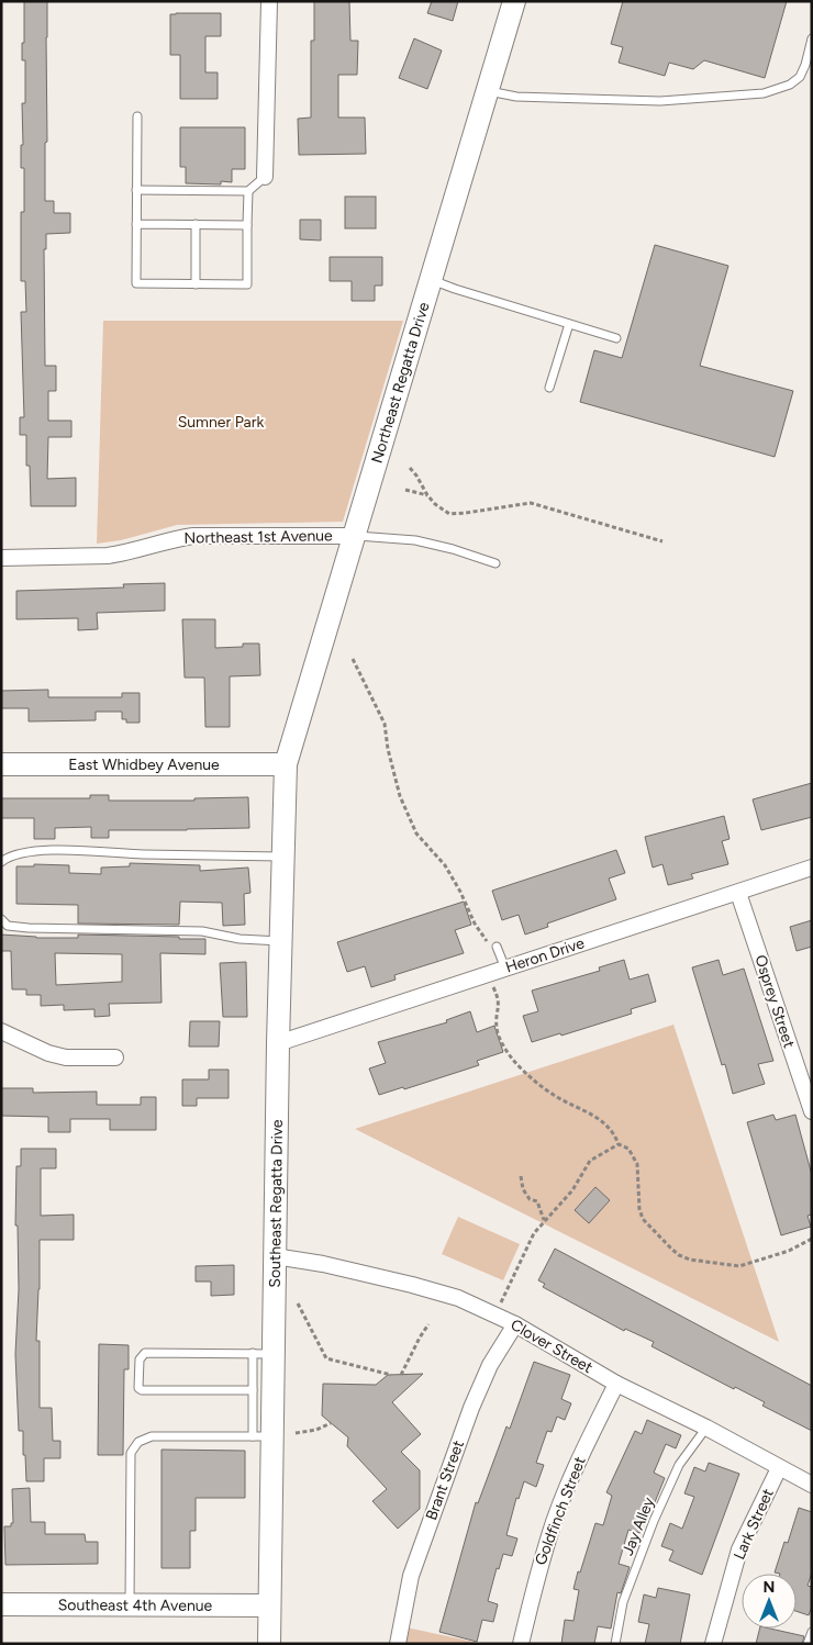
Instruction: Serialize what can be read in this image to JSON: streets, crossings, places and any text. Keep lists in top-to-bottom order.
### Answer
{
  "streets": {
    "main road": [
      "Northeast Regatta Drive",
      "East Whidbey Avenue",
      "Southeast Regatta Drive",
      "Southeast 4th Avenue"
    ],
    "street": [
      "Northeast 1st Avenue",
      "Heron Drive",
      "Osprey Street",
      "Clover Street",
      "Brant Street",
      "Goldfinch Street",
      "Lark Street"
    ],
    "lane": ["Jay Alley"]
  },
  "crossings": [
    ["Northeast Regatta Drive", "Northeast 1st Avenue"],
    ["Northeast Regatta Drive", "East Whidbey Avenue"],
    ["Northeast Regatta Drive", "Southeast Regatta Drive"],
    ["East Whidbey Avenue", "Southeast Regatta Drive"],
    ["Heron Drive", "Osprey Street"],
    ["Heron Drive", "Southeast Regatta Drive"],
    ["Southeast Regatta Drive", "Clover Street"],
    ["Southeast Regatta Drive", "Southeast 4th Avenue"],
    ["Clover Street", "Brant Street"],
    ["Clover Street", "Goldfinch Street"],
    ["Clover Street", "Lark Street"],
    ["Clover Street", "Jay Alley"]
  ],
  "parks": ["Sumner Park"],
  "north": "top"
}
